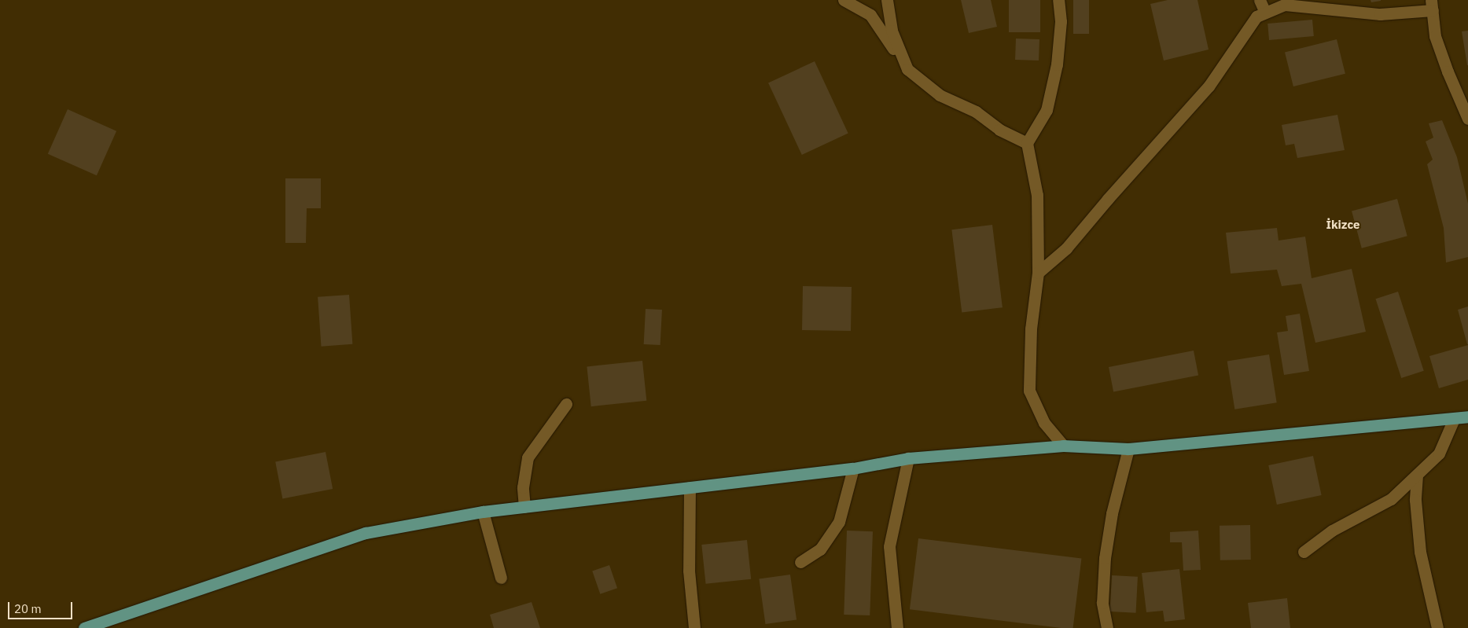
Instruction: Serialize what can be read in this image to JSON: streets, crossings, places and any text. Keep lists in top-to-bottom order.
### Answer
{
  "districts": ["İkizce"],
  "scale_bar": "20 m"
}
